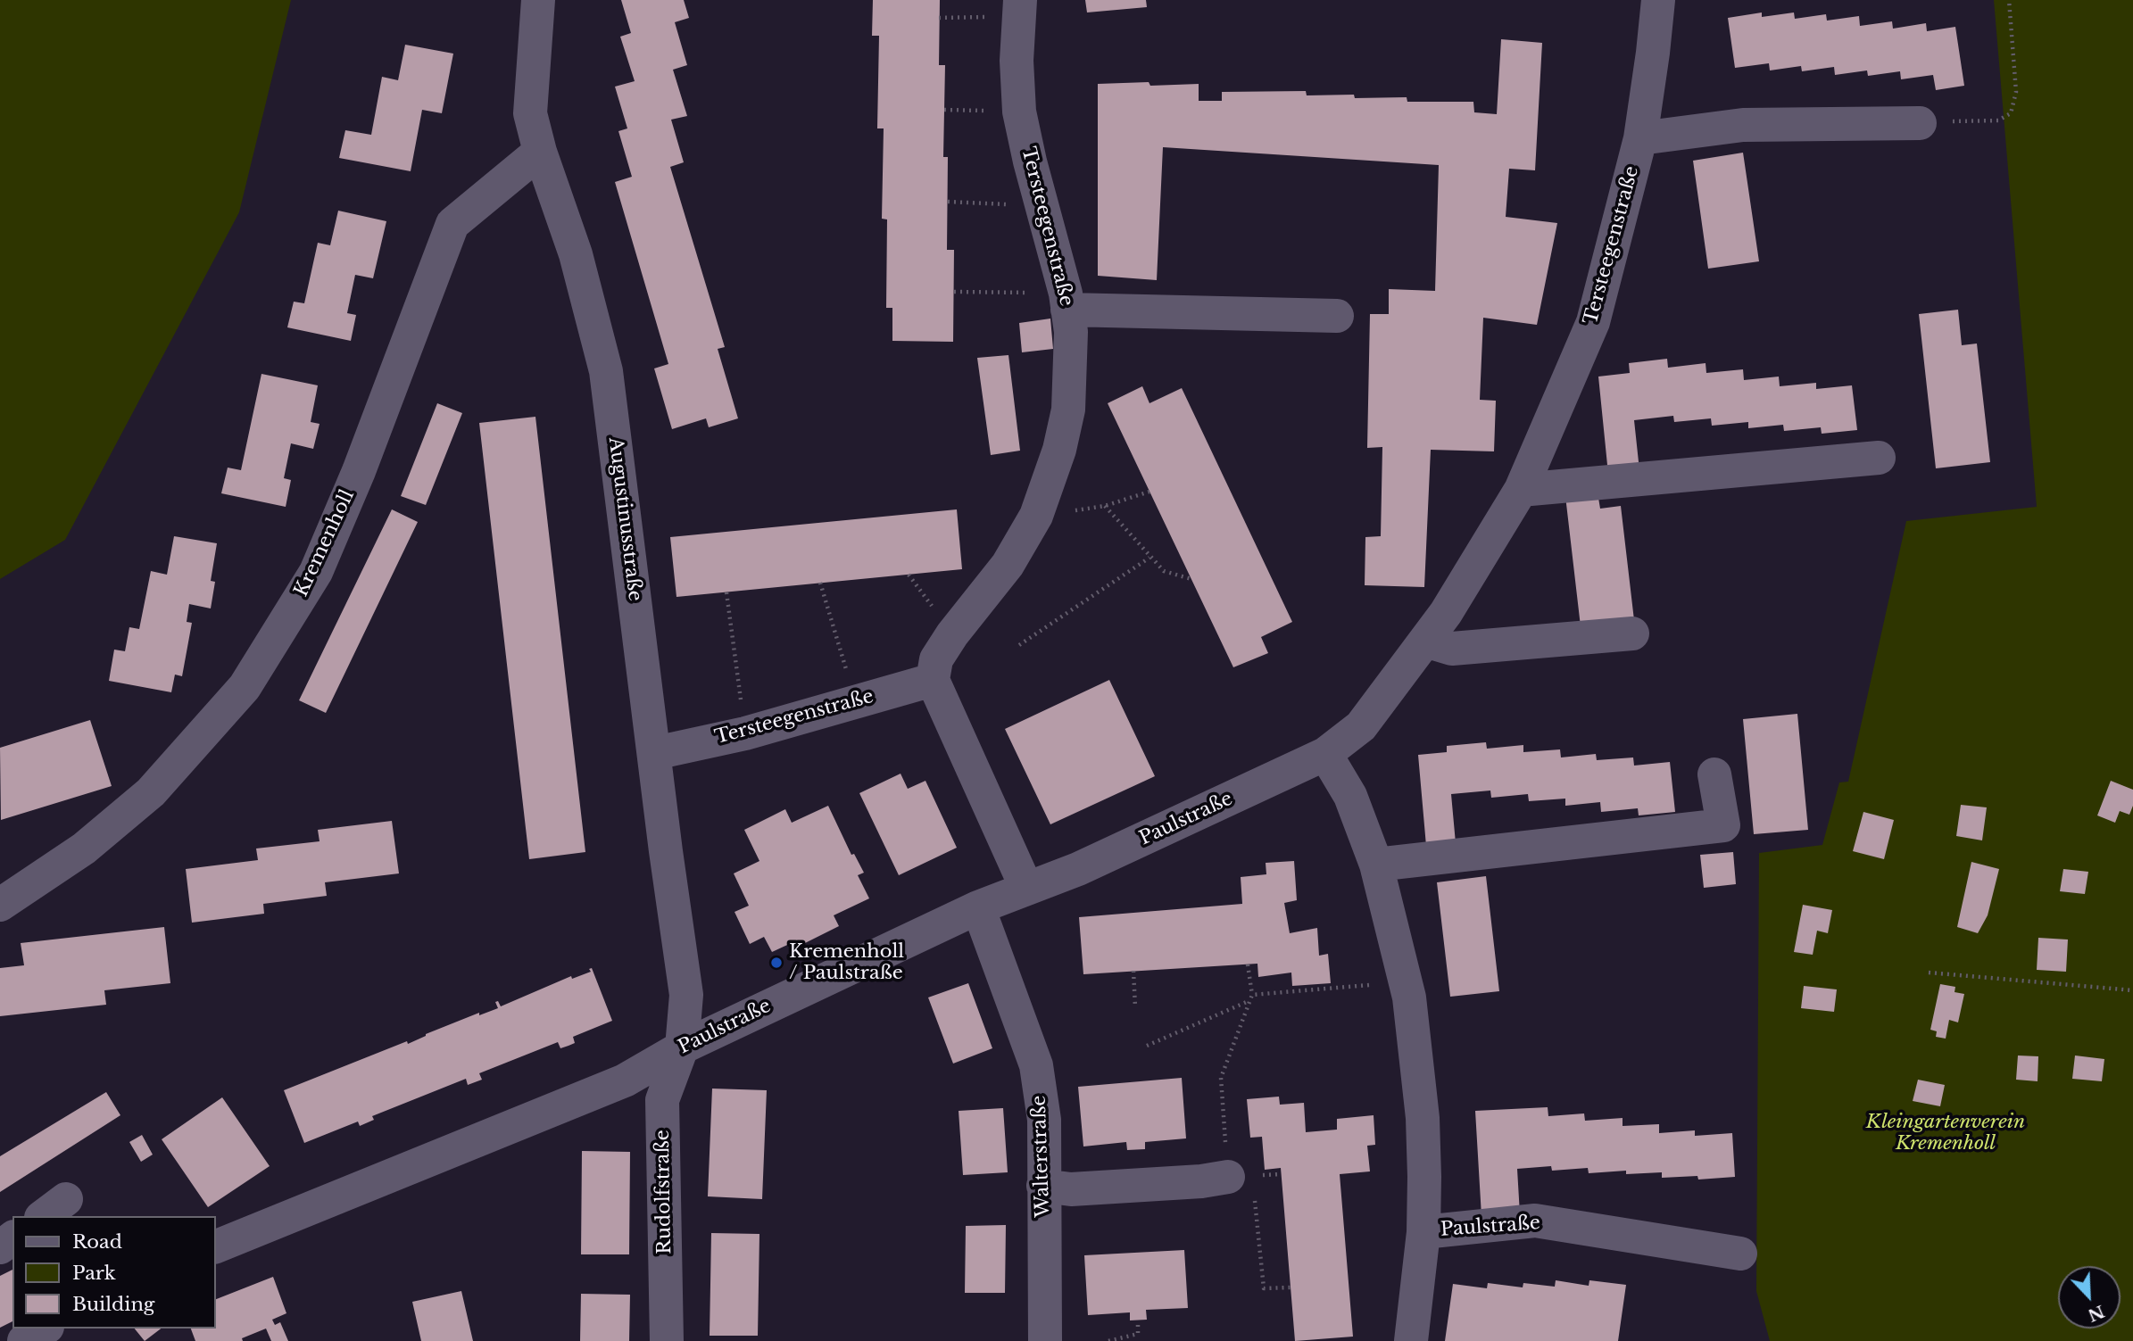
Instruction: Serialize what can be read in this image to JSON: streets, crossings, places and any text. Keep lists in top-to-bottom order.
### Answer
{
  "streets": {
    "street": [
      "Tersteegenstraße",
      "Augustinusstraße",
      "Kremenholl",
      "Paulstraße",
      "Walterstraße",
      "Rudolfstraße"
    ]
  },
  "crossings": [
    ["Tersteegenstraße", "Augustinusstraße"],
    ["Tersteegenstraße", "Paulstraße"],
    ["Augustinusstraße", "Kremenholl"],
    ["Augustinusstraße", "Paulstraße"],
    ["Augustinusstraße", "Rudolfstraße"],
    ["Paulstraße", "Walterstraße"],
    ["Paulstraße", "Rudolfstraße"]
  ],
  "parks": ["Kleingartenverein Kremenholl"],
  "places": ["Kremenholl / Paulstraße"],
  "legend": ["Road", "Park", "Building"],
  "north": "bottom right"
}
